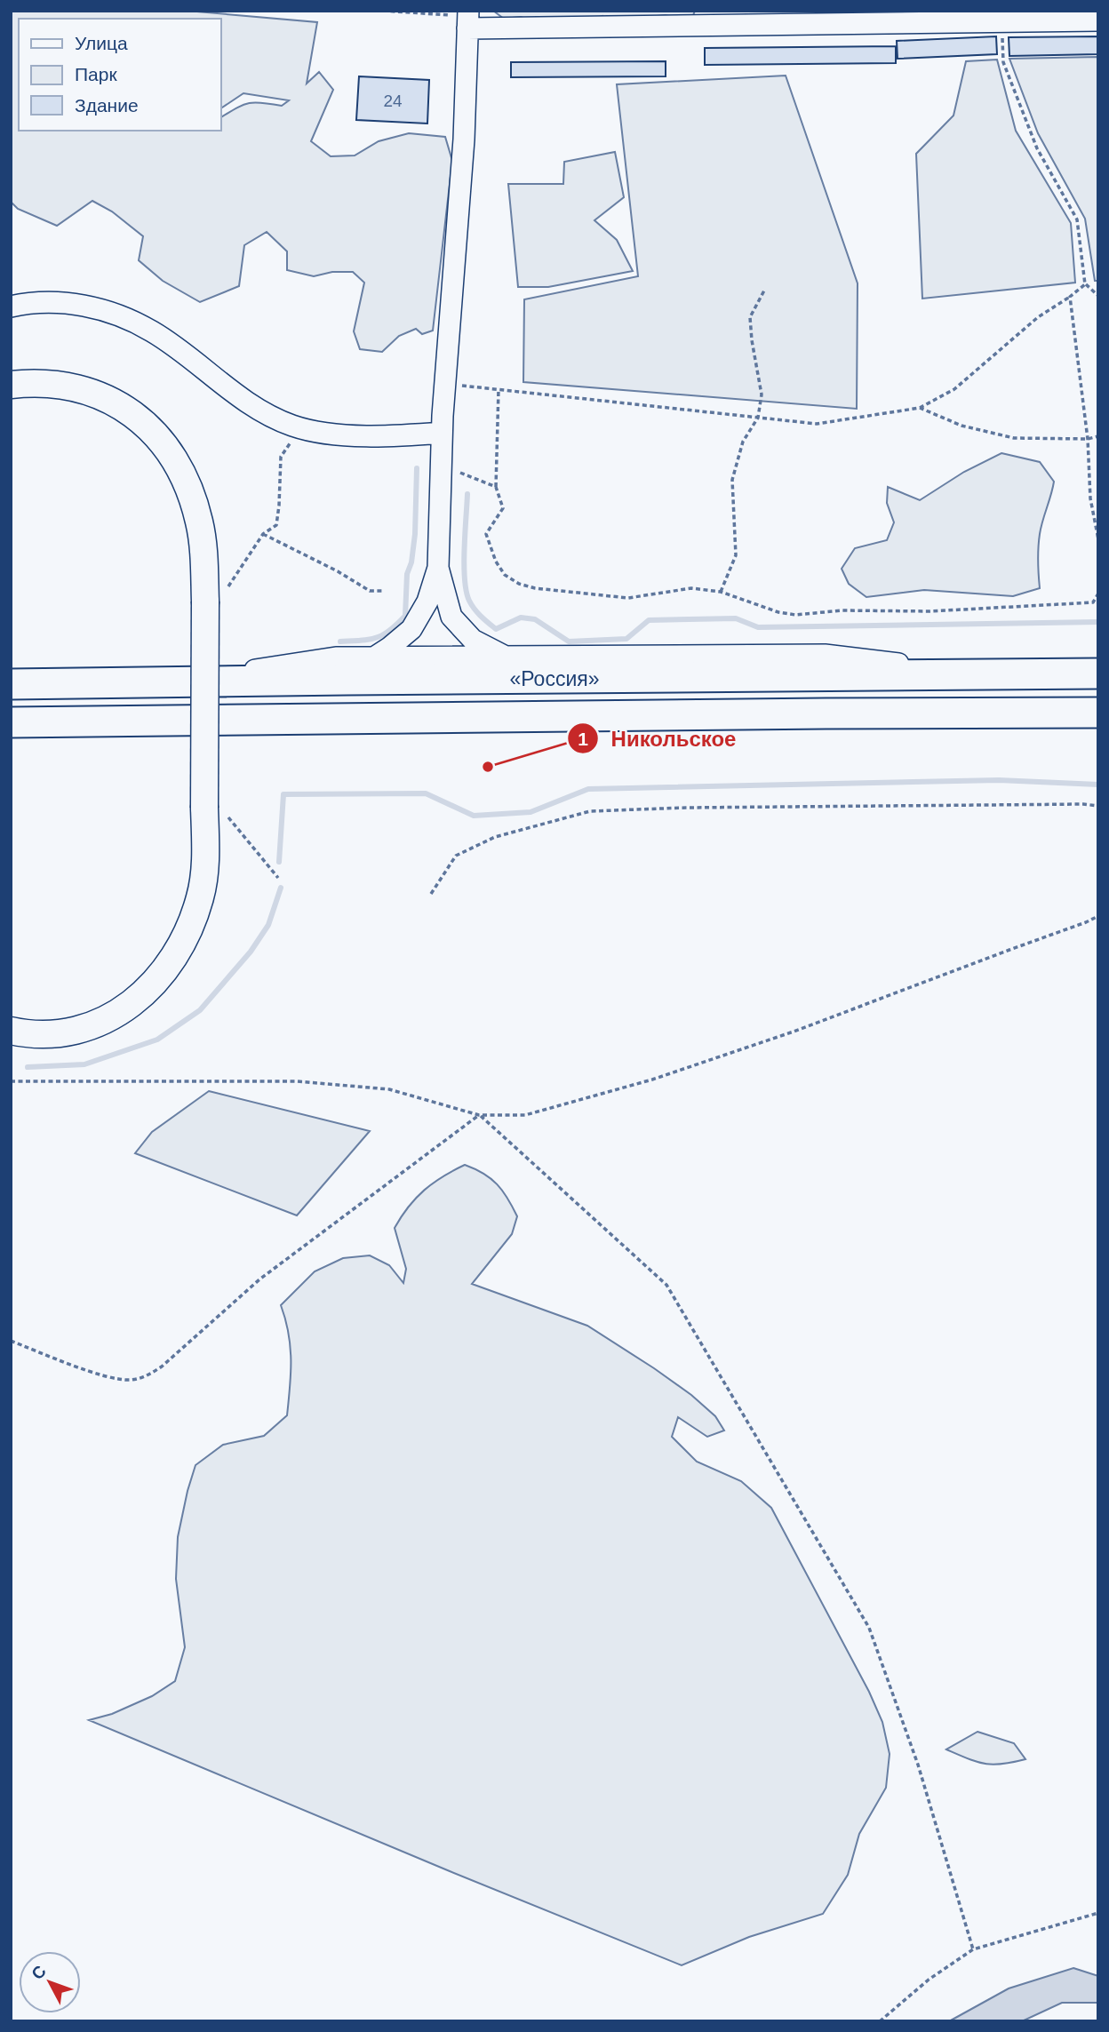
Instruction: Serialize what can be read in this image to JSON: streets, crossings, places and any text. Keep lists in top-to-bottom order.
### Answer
{
  "streets": {
    "highway": ["«Россия»"]
  },
  "places": ["Никольское"],
  "house_numbers": ["24"],
  "legend": ["Улица", "Парк", "Здание"],
  "north": "top left"
}
